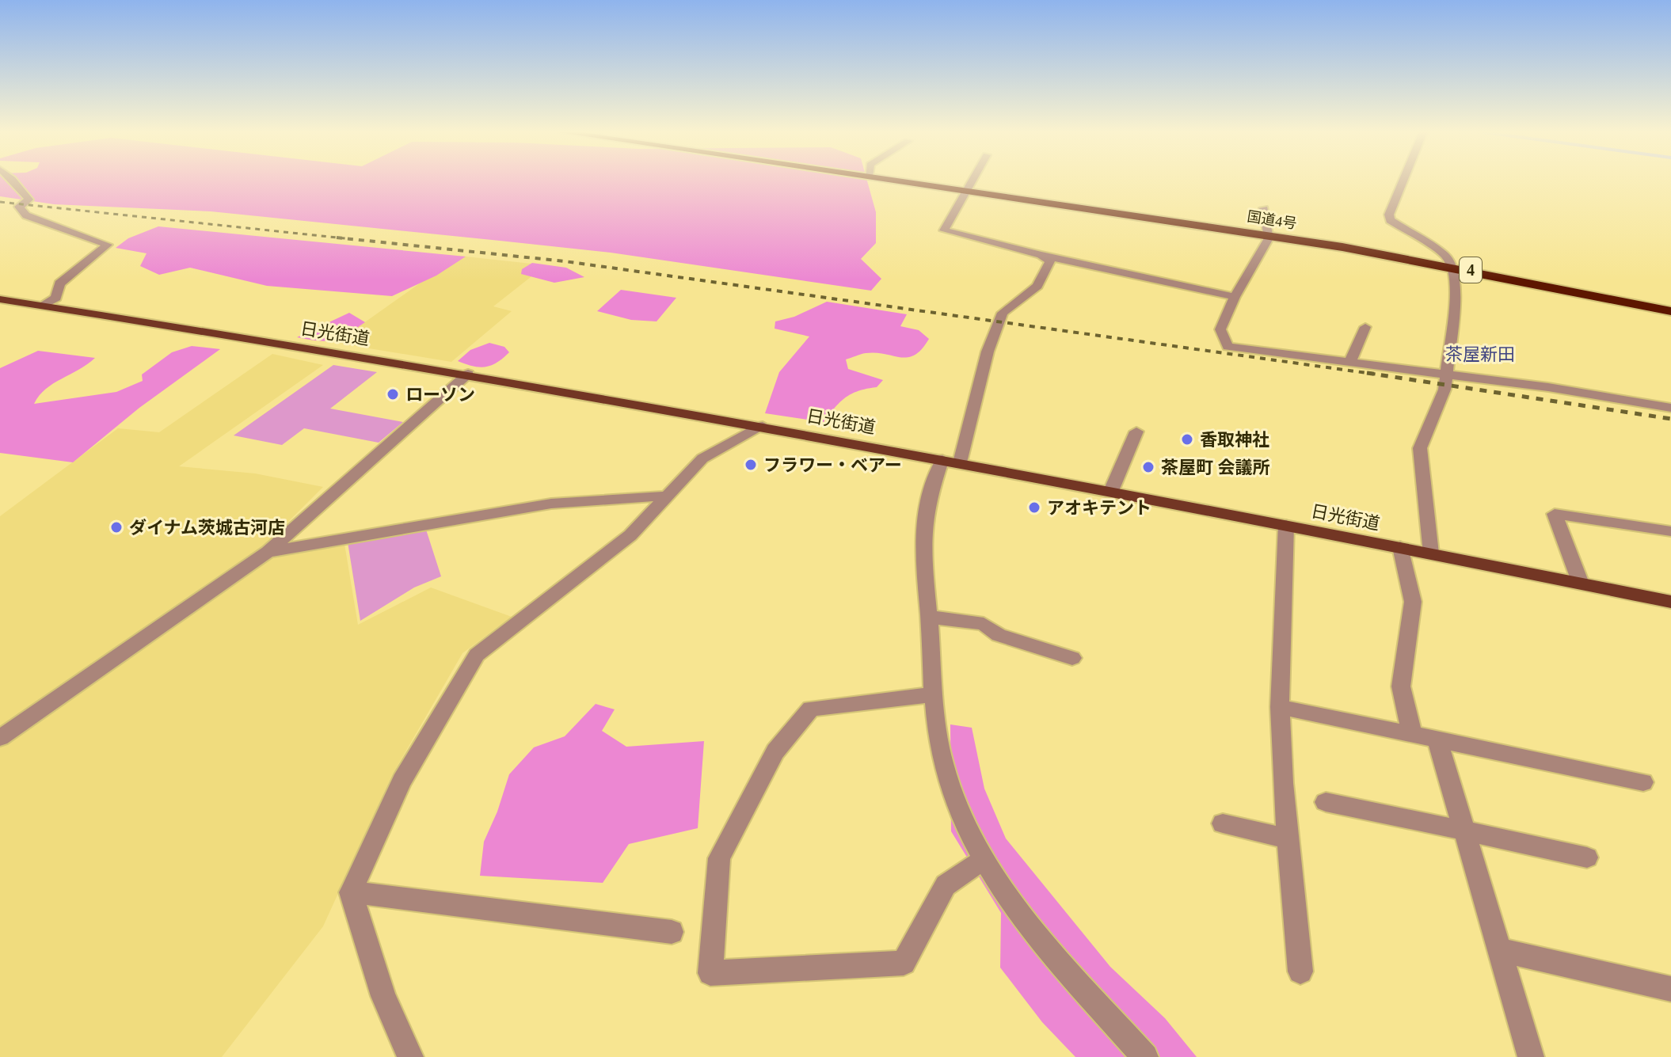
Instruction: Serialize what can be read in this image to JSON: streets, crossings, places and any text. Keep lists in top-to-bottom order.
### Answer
{
  "streets": {
    "highway": ["国道4号", "4"],
    "main road": ["日光街道"]
  },
  "districts": ["茶屋新田"],
  "places": [
    "ローソン",
    "香取神社",
    "フラワー・ベアー",
    "茶屋町 会議所",
    "アオキテント",
    "ダイナム茨城古河店"
  ]
}
